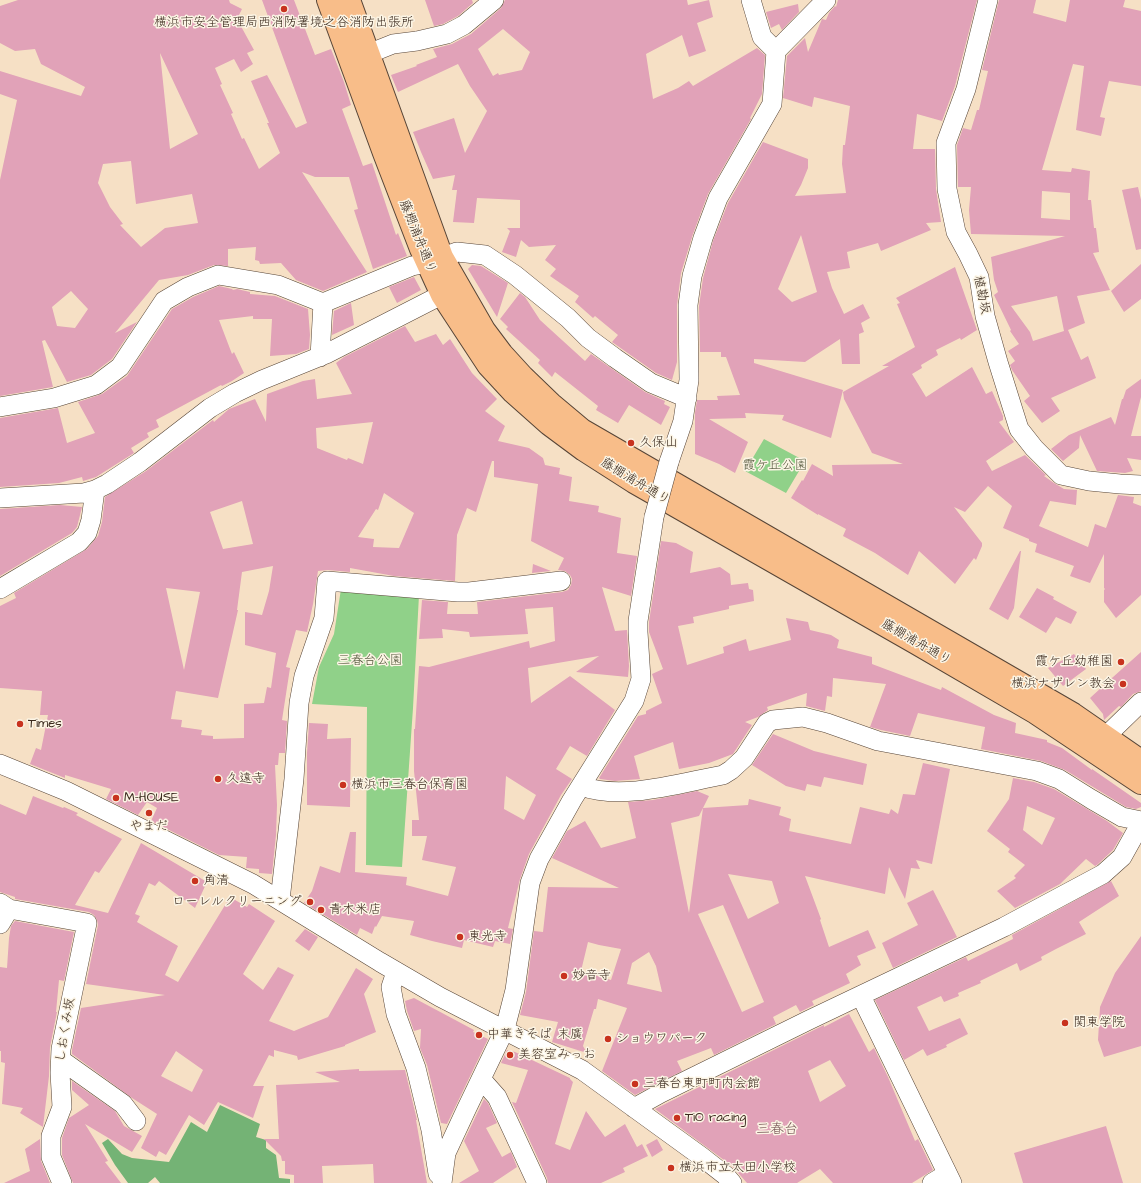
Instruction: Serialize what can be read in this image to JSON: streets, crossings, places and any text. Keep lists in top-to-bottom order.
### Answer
{
  "streets": {
    "main road": ["藤棚浦舟通り"],
    "street": ["植勘坂", "しおくみ坂"]
  },
  "districts": ["三春台"],
  "parks": ["霞ケ丘公園", "三春台公園"],
  "places": [
    "横浜市安全管理局西消防署境之谷消防出張所",
    "久保山",
    "霞ケ丘幼稚園",
    "横浜ナザレン教会",
    "Times",
    "久遠寺",
    "横浜市三春台保育園",
    "M-HOUSE",
    "やまだ",
    "角清",
    "ローレルクリーニング",
    "青木米店",
    "東光寺",
    "妙音寺",
    "関東学院",
    "中華きそば 末廣",
    "ショウワパーク",
    "美容室みっお",
    "三春台東町町内会館",
    "TiO racing",
    "横浜市立太田小学校"
  ]
}
